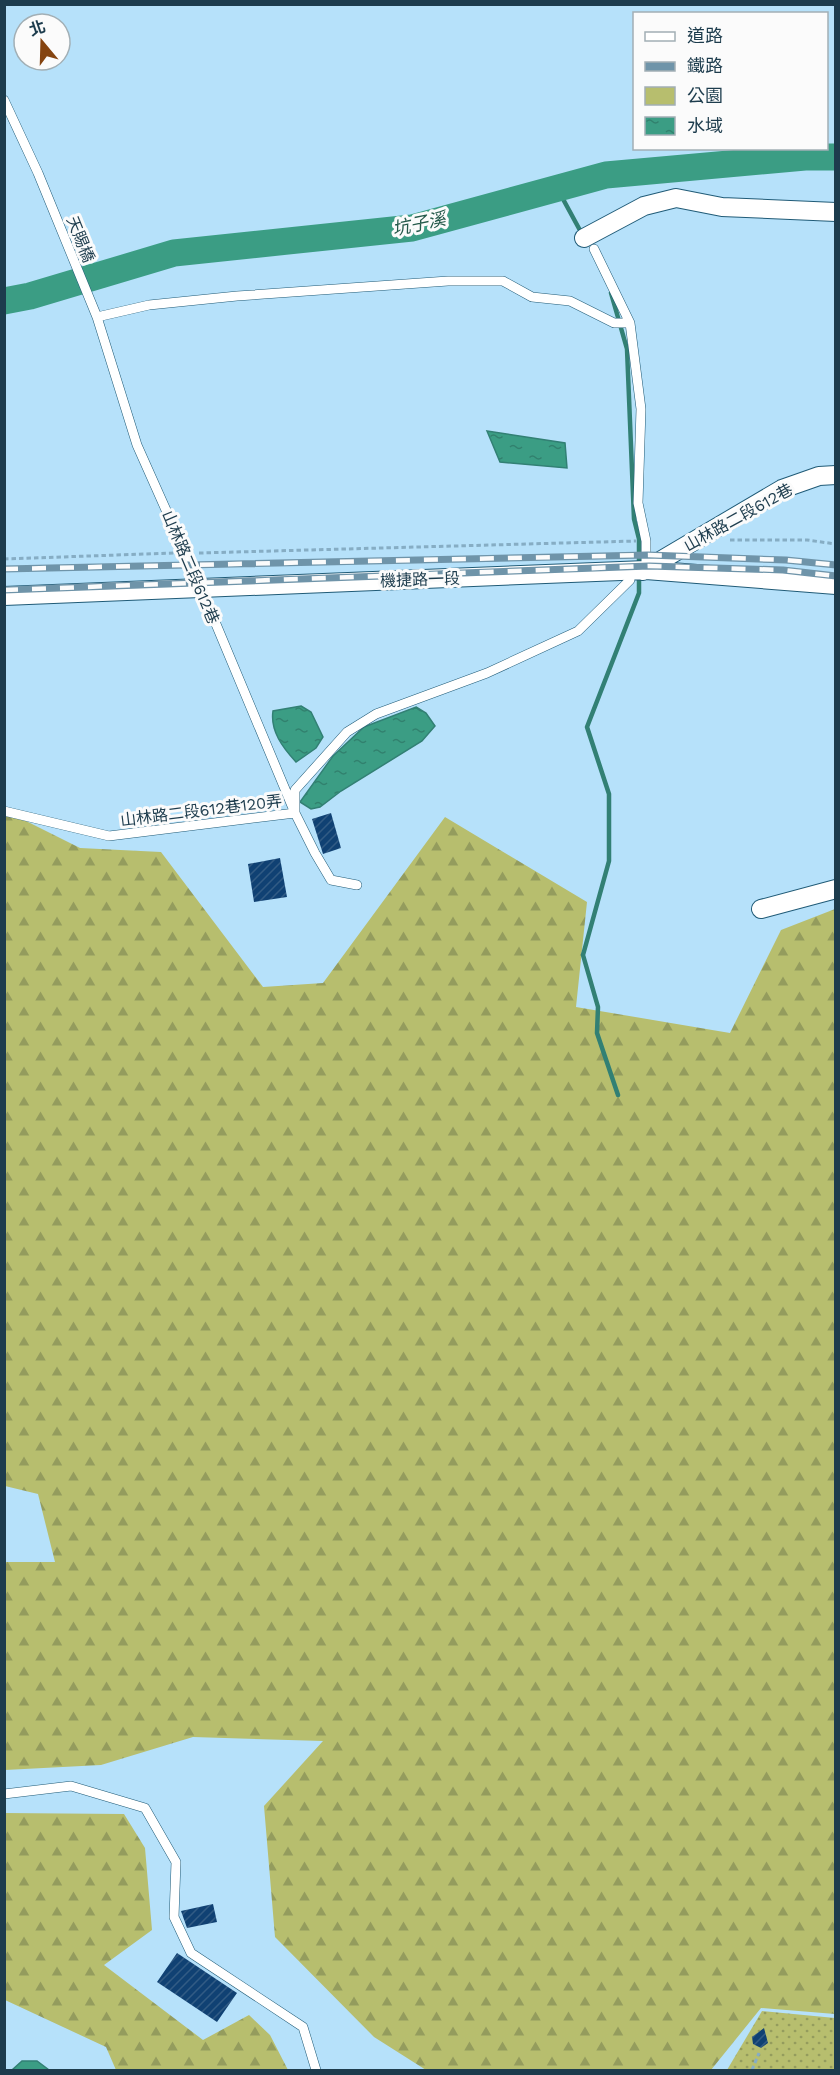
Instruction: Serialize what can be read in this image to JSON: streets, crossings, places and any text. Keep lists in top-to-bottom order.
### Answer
{
  "streets": {
    "street": ["山林路二段612巷", "機捷路一段"],
    "lane": ["天賜橋", "山林路二段612巷120弄"]
  },
  "crossings": [
    ["天賜橋", "山林路二段612巷"],
    ["山林路二段612巷", "機捷路一段"],
    ["山林路二段612巷", "山林路二段612巷120弄"]
  ],
  "water": ["坑子溪"],
  "legend": [
    "道路",
    "鐵路",
    "公園",
    "水域"
  ],
  "north": "top"
}
